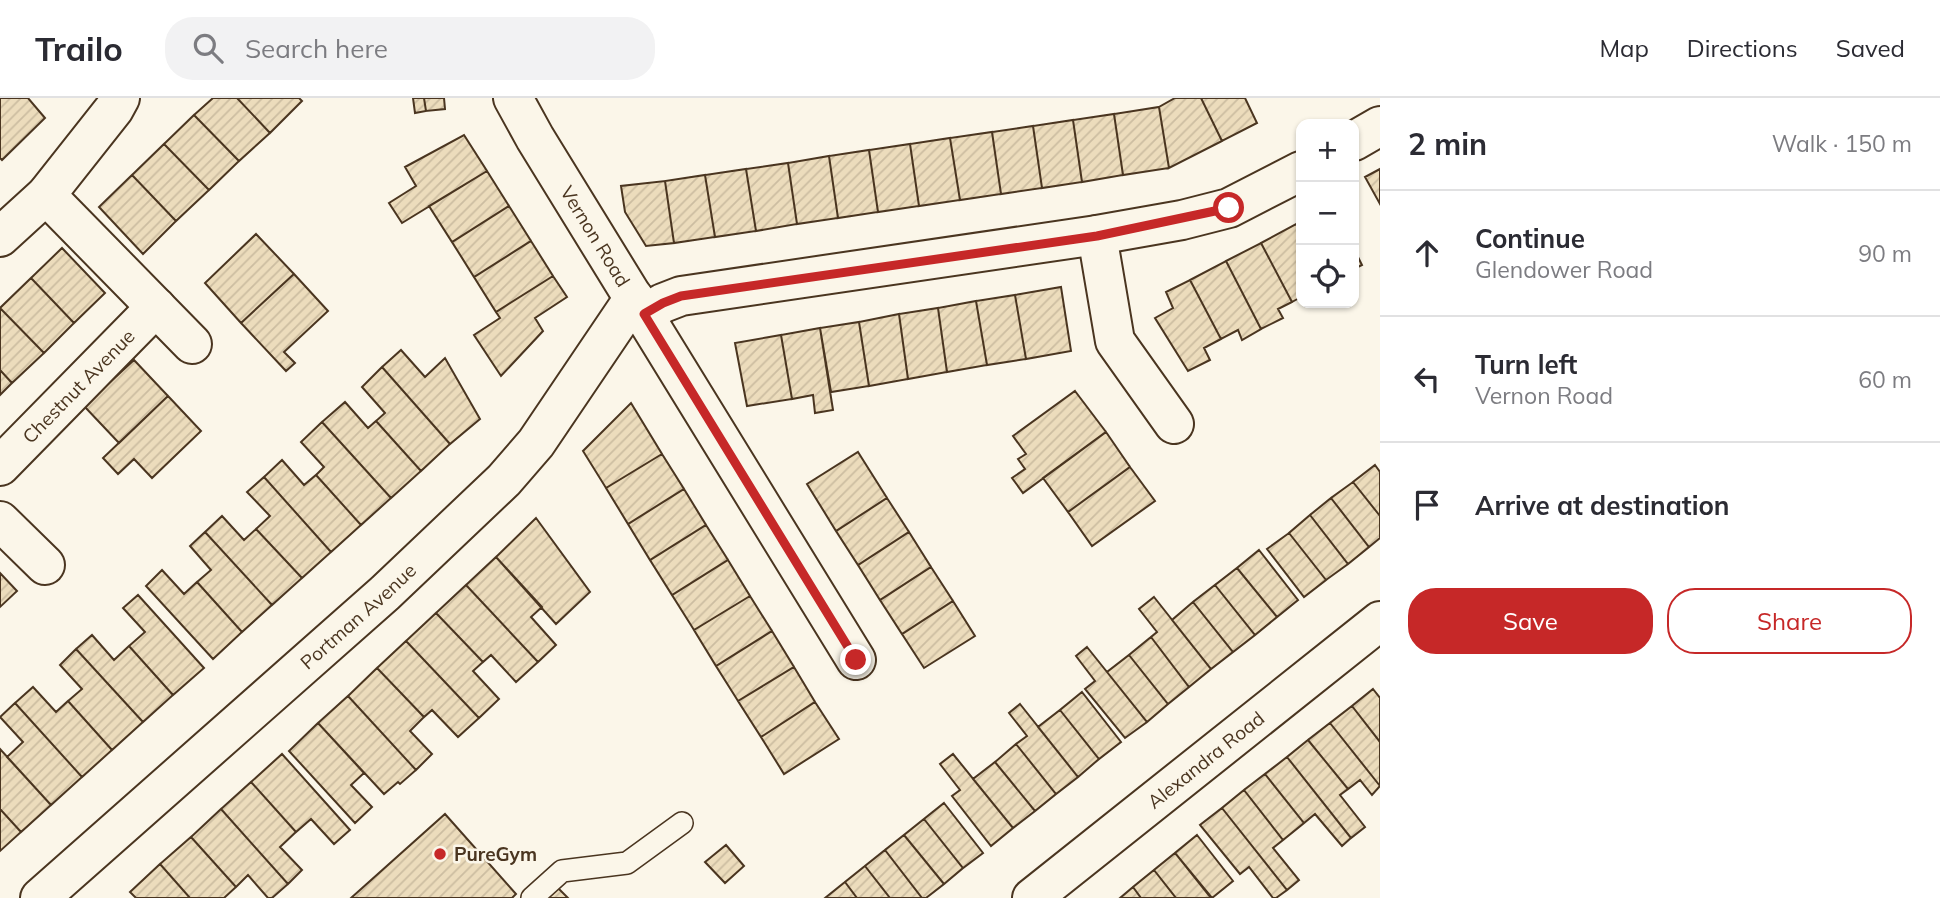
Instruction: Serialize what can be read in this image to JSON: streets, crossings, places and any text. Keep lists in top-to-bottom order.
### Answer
{
  "streets": {
    "street": [
      "Vernon Road",
      "Chestnut Avenue",
      "Portman Avenue",
      "Alexandra Road"
    ]
  },
  "crossings": [
    ["Vernon Road", "Portman Avenue"]
  ],
  "places": ["PureGym"],
  "page": {
    "header": "Trailo",
    "search": "Search here",
    "nav": ["Map", "Directions", "Saved"],
    "heading": ["2 min", "Walk · 150 m"],
    "map_buttons": ["+", "−"],
    "list": [
      ["Continue", "Glendower Road", "90 m"],
      ["Turn left", "Vernon Road", "60 m"],
      "Arrive at destination"
    ],
    "buttons": ["Save", "Share"]
  }
}
